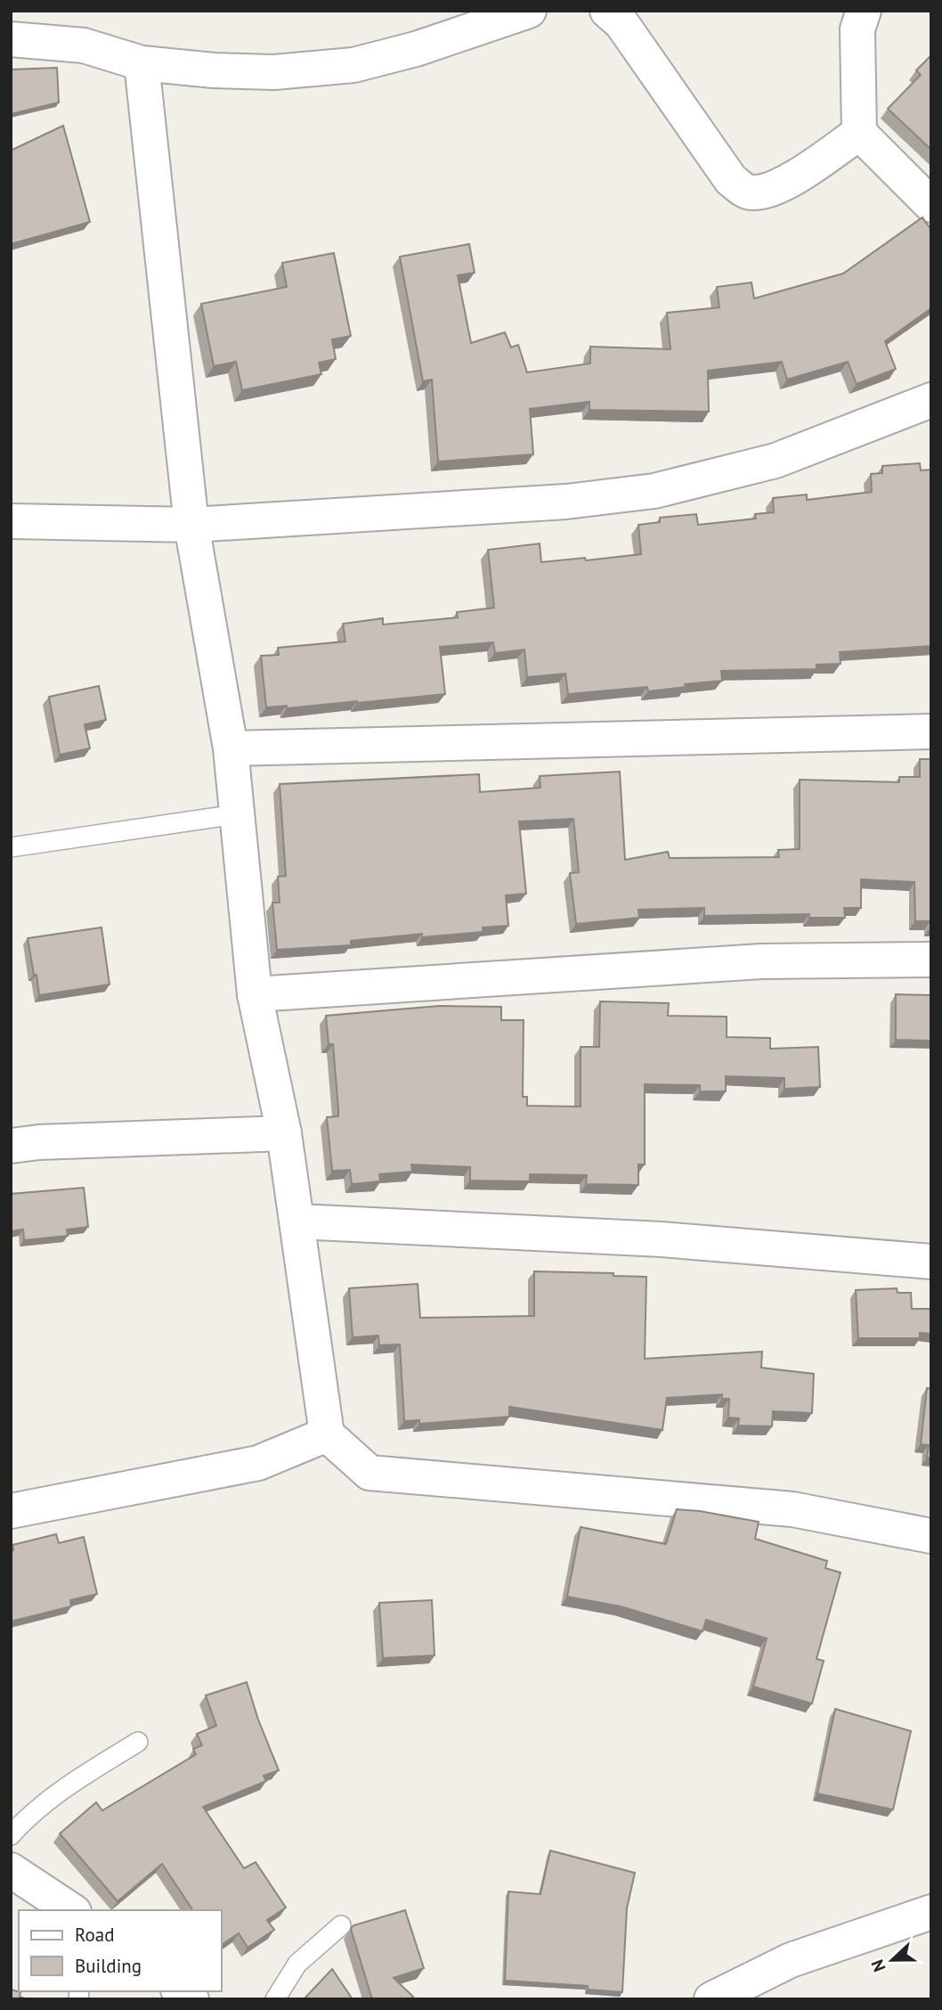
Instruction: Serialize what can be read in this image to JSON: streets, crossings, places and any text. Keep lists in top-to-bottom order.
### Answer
{
  "legend": ["Road", "Building"],
  "north": "left"
}
